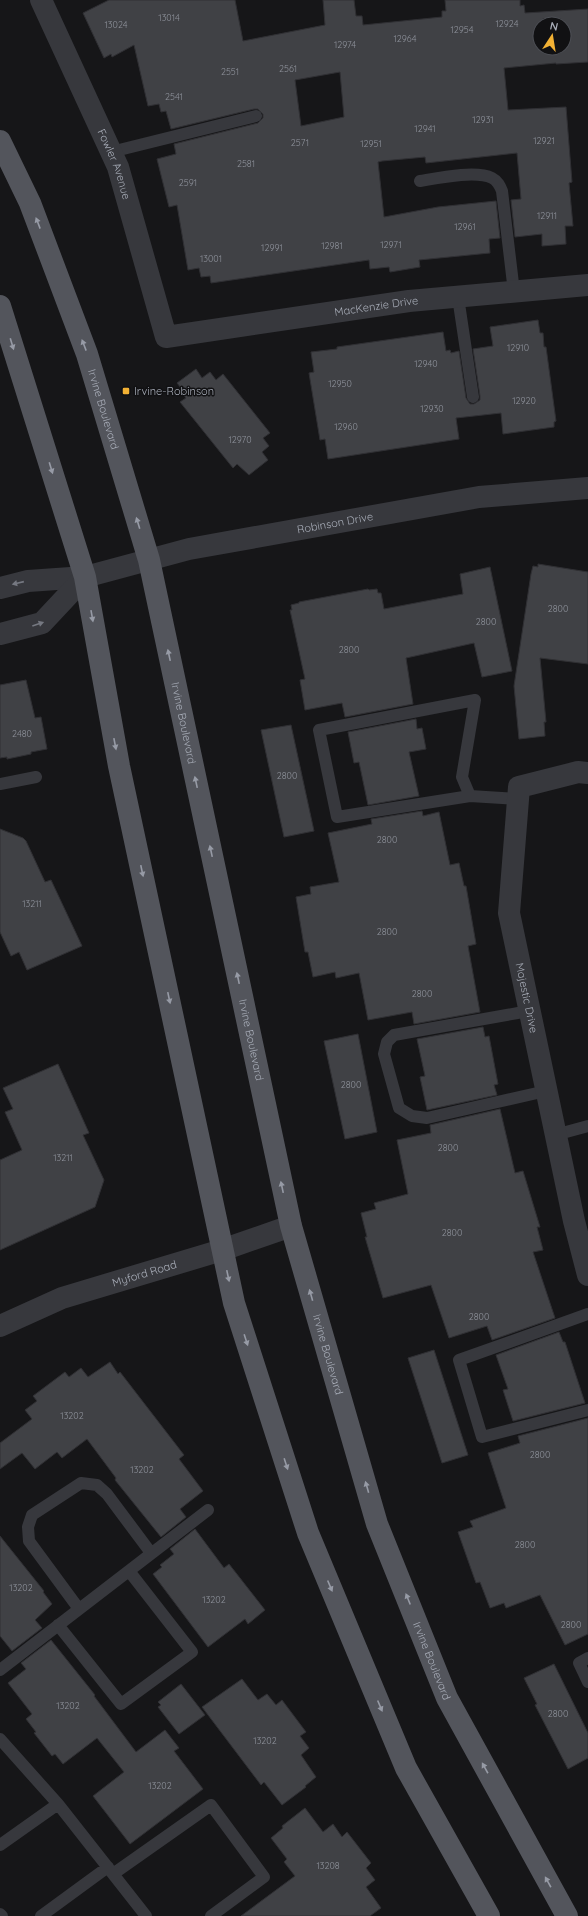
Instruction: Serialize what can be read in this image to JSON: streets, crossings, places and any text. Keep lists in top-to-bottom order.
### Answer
{
  "streets": {
    "main road": ["Irvine Boulevard"],
    "street": [
      "Fowler Avenue",
      "MacKenzie Drive",
      "Robinson Drive",
      "Majestic Drive",
      "Myford Road"
    ]
  },
  "crossings": [
    ["Fowler Avenue", "MacKenzie Drive"],
    ["Irvine Boulevard", "Robinson Drive"],
    ["Irvine Boulevard", "Myford Road"]
  ],
  "places": {
    "transit": ["Irvine-Robinson"]
  },
  "house_numbers": [
    "13014",
    "12924",
    "13024",
    "12954",
    "12964",
    "12974",
    "2561",
    "2551",
    "2541",
    "12931",
    "12941",
    "12921",
    "2571",
    "12951",
    "2581",
    "2591",
    "12911",
    "12961",
    "12971",
    "12981",
    "12991",
    "13001",
    "12910",
    "12940",
    "12950",
    "12920",
    "12930",
    "12960",
    "12970",
    "2800",
    "2800",
    "2800",
    "2480",
    "2800",
    "2800",
    "13211",
    "2800",
    "2800",
    "2800",
    "2800",
    "13211",
    "2800",
    "2800",
    "13202",
    "2800",
    "13202",
    "2800",
    "13202",
    "13202",
    "2800",
    "13202",
    "2800",
    "13202",
    "13202",
    "13208"
  ],
  "north": "top"
}
